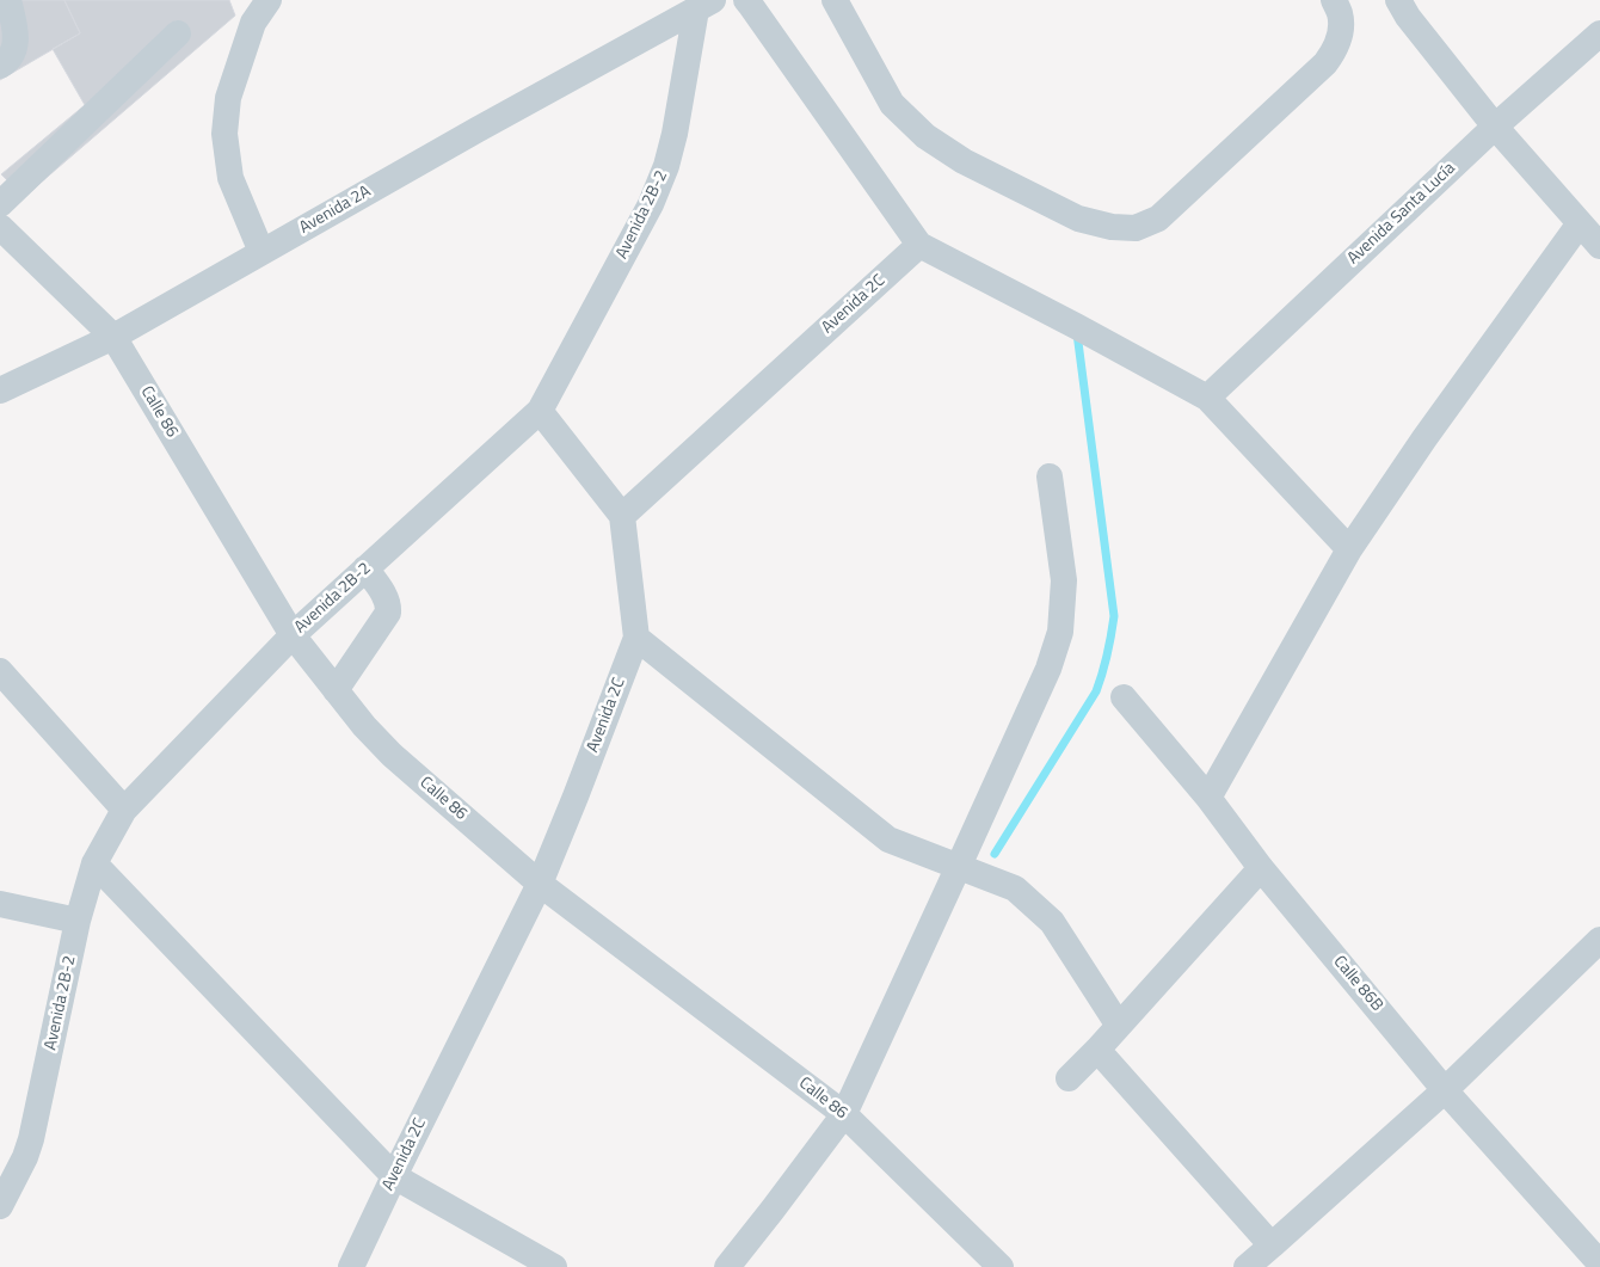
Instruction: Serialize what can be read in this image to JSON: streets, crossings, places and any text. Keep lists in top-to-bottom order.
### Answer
{
  "streets": {
    "street": [
      "Avenida 2A",
      "Avenida Santa Lucía",
      "Avenida 2B-2",
      "Avenida 2C",
      "Calle 86",
      "Calle 86B"
    ]
  },
  "crossings": [
    ["Avenida 2A", "Avenida 2B-2"],
    ["Avenida 2A", "Calle 86"],
    ["Avenida 2B-2", "Calle 86"],
    ["Avenida 2C", "Calle 86"]
  ]
}
